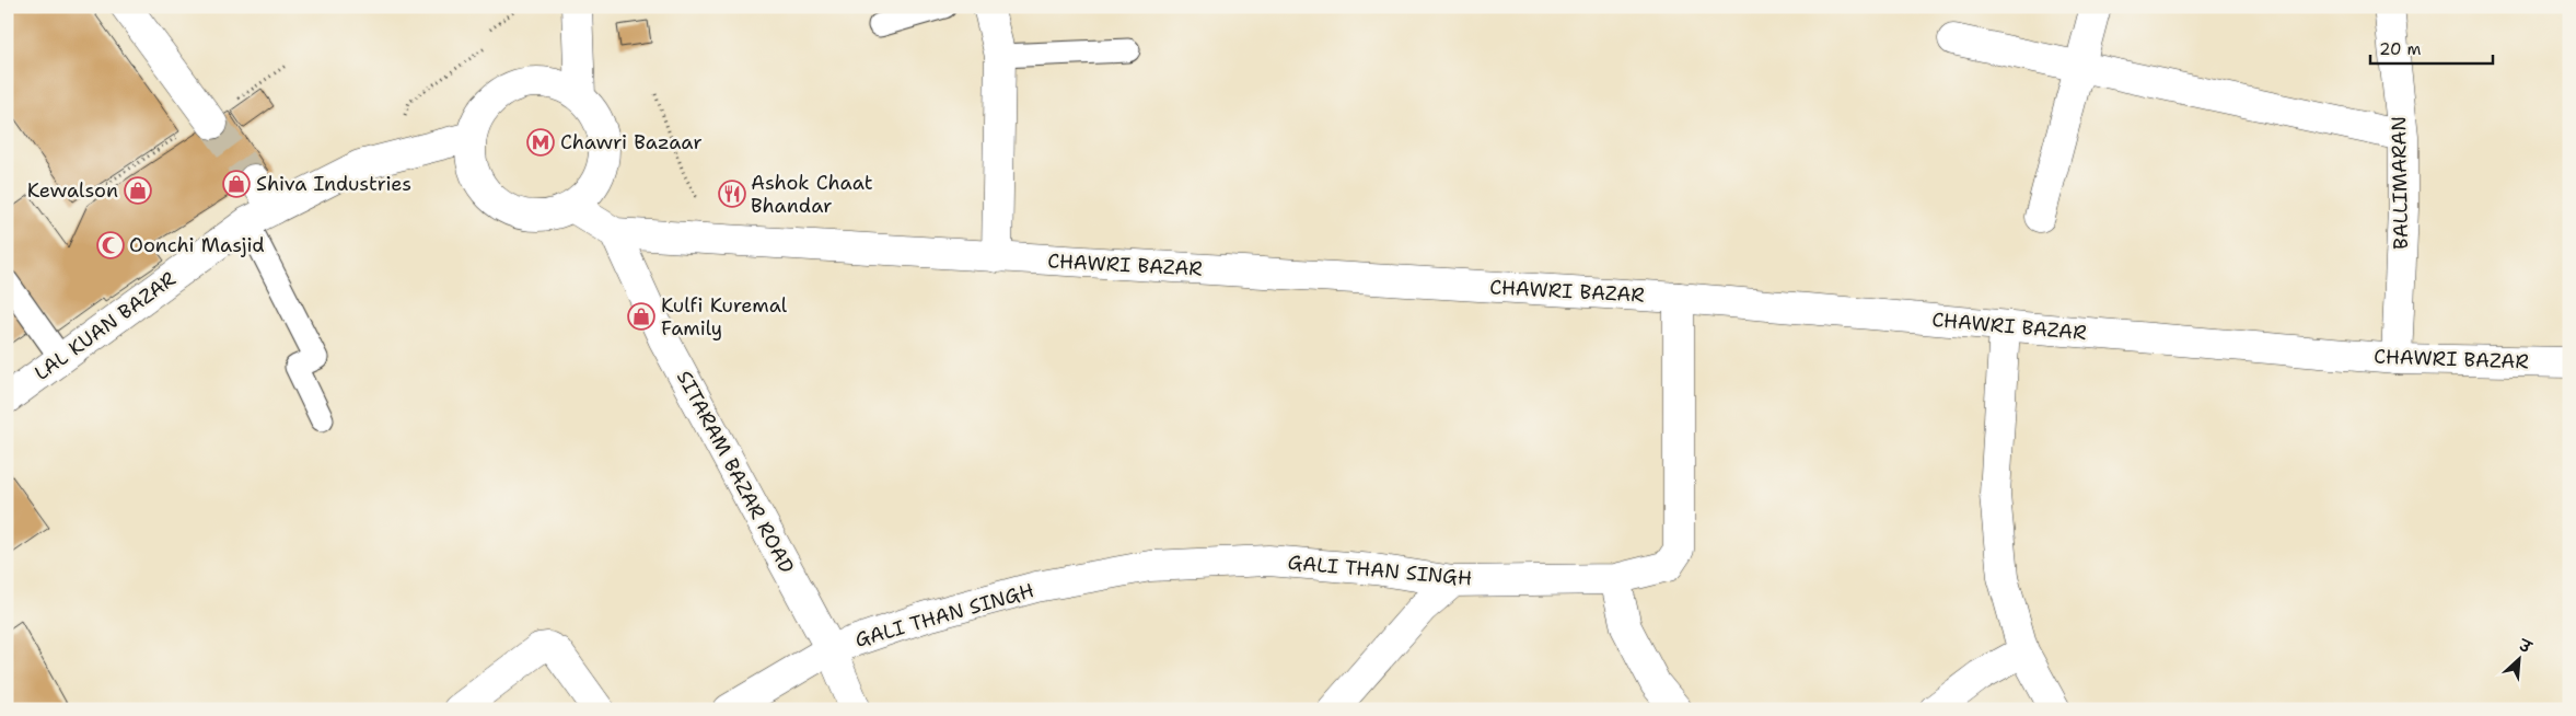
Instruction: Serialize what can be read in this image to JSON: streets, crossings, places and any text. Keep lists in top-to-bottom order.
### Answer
{
  "streets": {
    "street": [
      "BALLIMARAN",
      "CHAWRI BAZAR",
      "LAL KUAN BAZAR",
      "SITARAM BAZAR ROAD",
      "GALI THAN SINGH"
    ]
  },
  "crossings": [
    ["BALLIMARAN", "CHAWRI BAZAR"],
    ["CHAWRI BAZAR", "LAL KUAN BAZAR"],
    ["CHAWRI BAZAR", "SITARAM BAZAR ROAD"],
    ["CHAWRI BAZAR", "GALI THAN SINGH"],
    ["SITARAM BAZAR ROAD", "GALI THAN SINGH"]
  ],
  "places": {
    "metro station": ["Chawri Bazaar"],
    "shop": ["Shiva Industries", "Kewalson", "Kulfi Kuremal Family"],
    "restaurant": ["Ashok Chaat Bhandar"],
    "mosque": ["Oonchi Masjid"]
  },
  "scale_bar": "20 m",
  "north": "top right"
}
